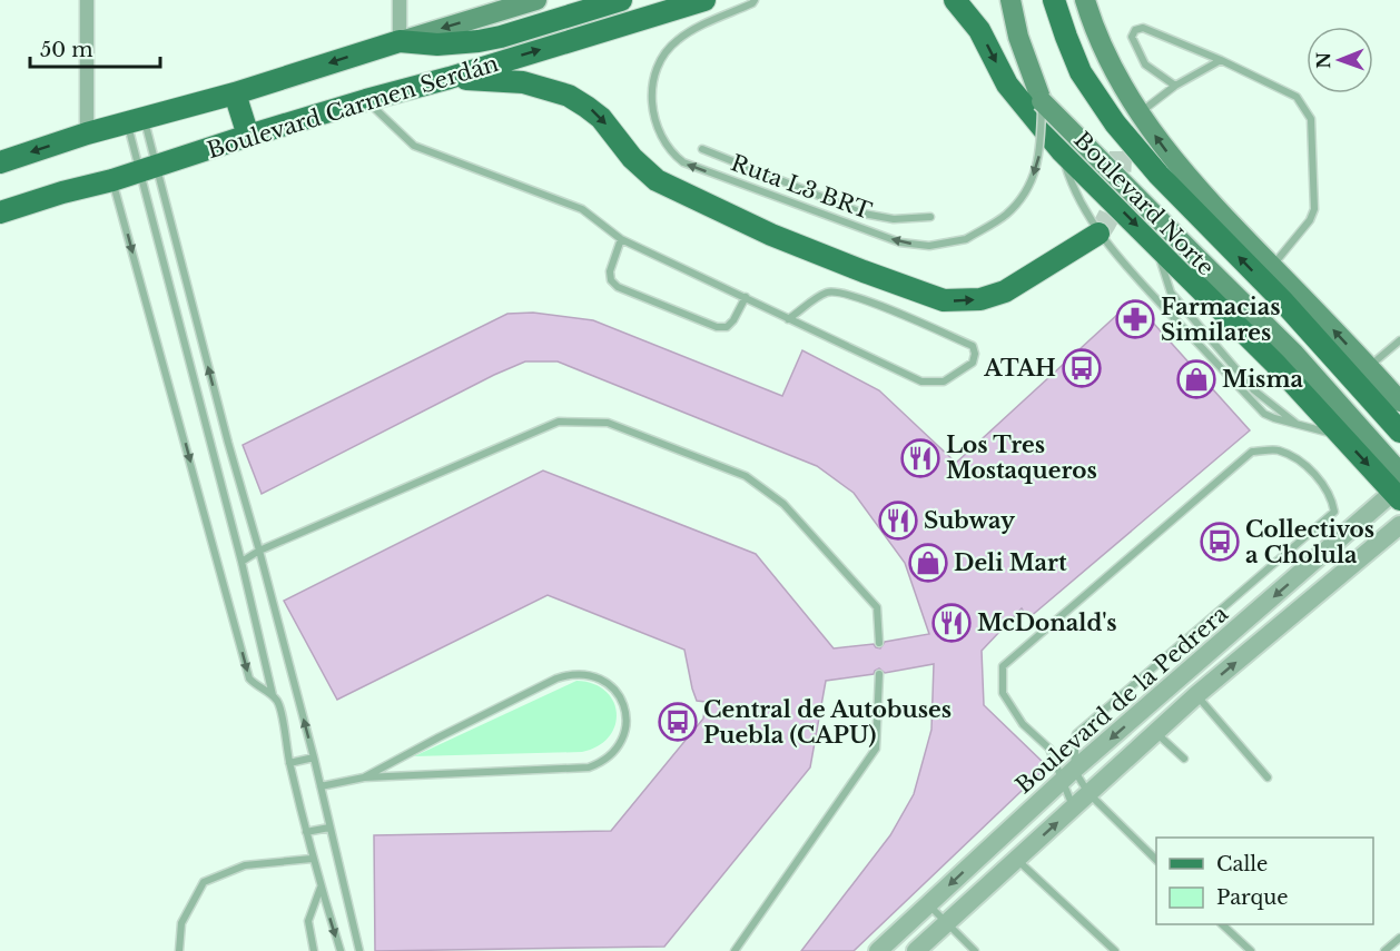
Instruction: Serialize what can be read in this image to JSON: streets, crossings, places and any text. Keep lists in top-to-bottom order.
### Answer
{
  "streets": {
    "main road": ["Boulevard Carmen Serdán", "Boulevard Norte"],
    "street": ["Boulevard de la Pedrera"],
    "lane": ["Ruta L3 BRT"]
  },
  "crossings": [
    ["Ruta L3 BRT", "Boulevard Norte"],
    ["Boulevard Norte", "Boulevard de la Pedrera"]
  ],
  "places": {
    "pharmacy": ["Farmacias Similares"],
    "bus stop": ["ATAH", "Collectivos a Cholula", "Central de Autobuses Puebla (CAPU)"],
    "shop": ["Misma", "Deli Mart"],
    "restaurant": ["Los Tres Mostaqueros", "Subway", "McDonald's"]
  },
  "legend": ["Calle", "Parque"],
  "scale_bar": "50 m",
  "north": "left"
}
